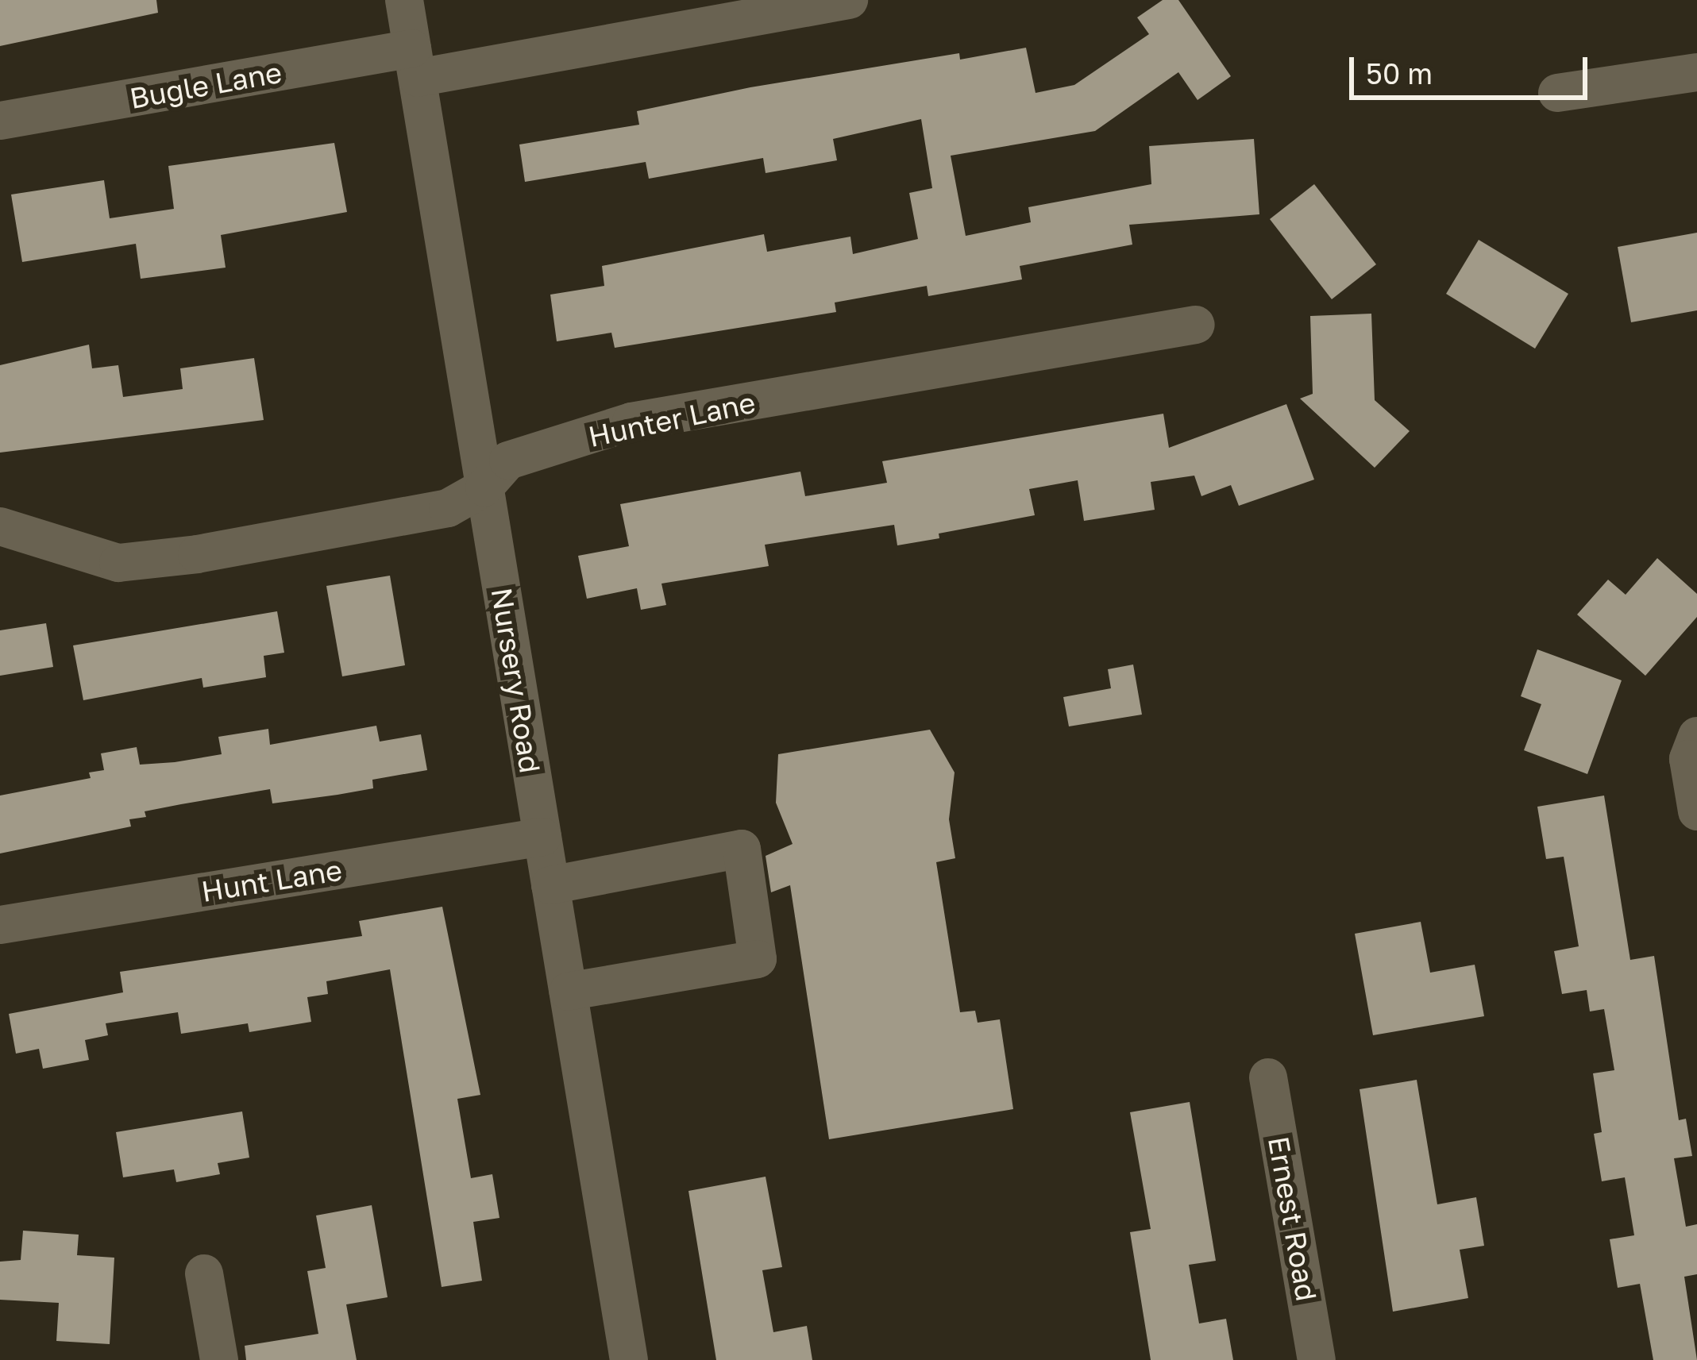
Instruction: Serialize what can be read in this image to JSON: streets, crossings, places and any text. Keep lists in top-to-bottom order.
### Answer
{
  "streets": {
    "street": [
      "Bugle Lane",
      "Hunter Lane",
      "Nursery Road",
      "Hunt Lane",
      "Ernest Road"
    ]
  },
  "crossings": [
    ["Bugle Lane", "Nursery Road"],
    ["Hunter Lane", "Nursery Road"],
    ["Nursery Road", "Hunt Lane"]
  ],
  "scale_bar": "50 m"
}
